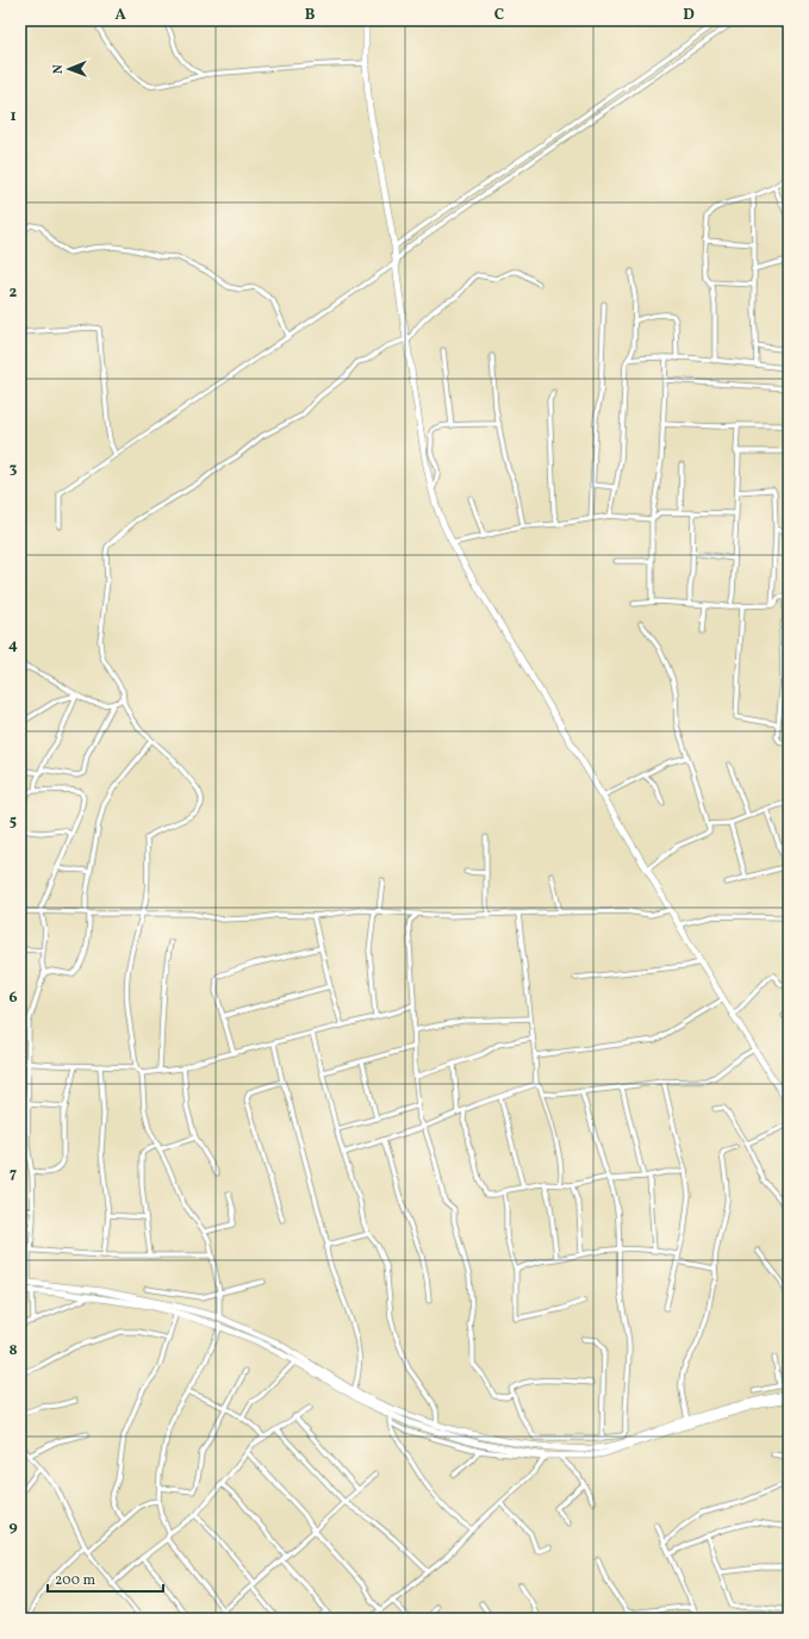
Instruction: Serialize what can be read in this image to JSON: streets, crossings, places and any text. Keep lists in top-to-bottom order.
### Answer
{
  "scale_bar": "200 m",
  "north": "left",
  "grid": {
    "columns": [
      "A",
      "B",
      "C",
      "D"
    ],
    "rows": [
      "1",
      "2",
      "3",
      "4",
      "5",
      "6",
      "7",
      "8",
      "9"
    ]
  }
}
